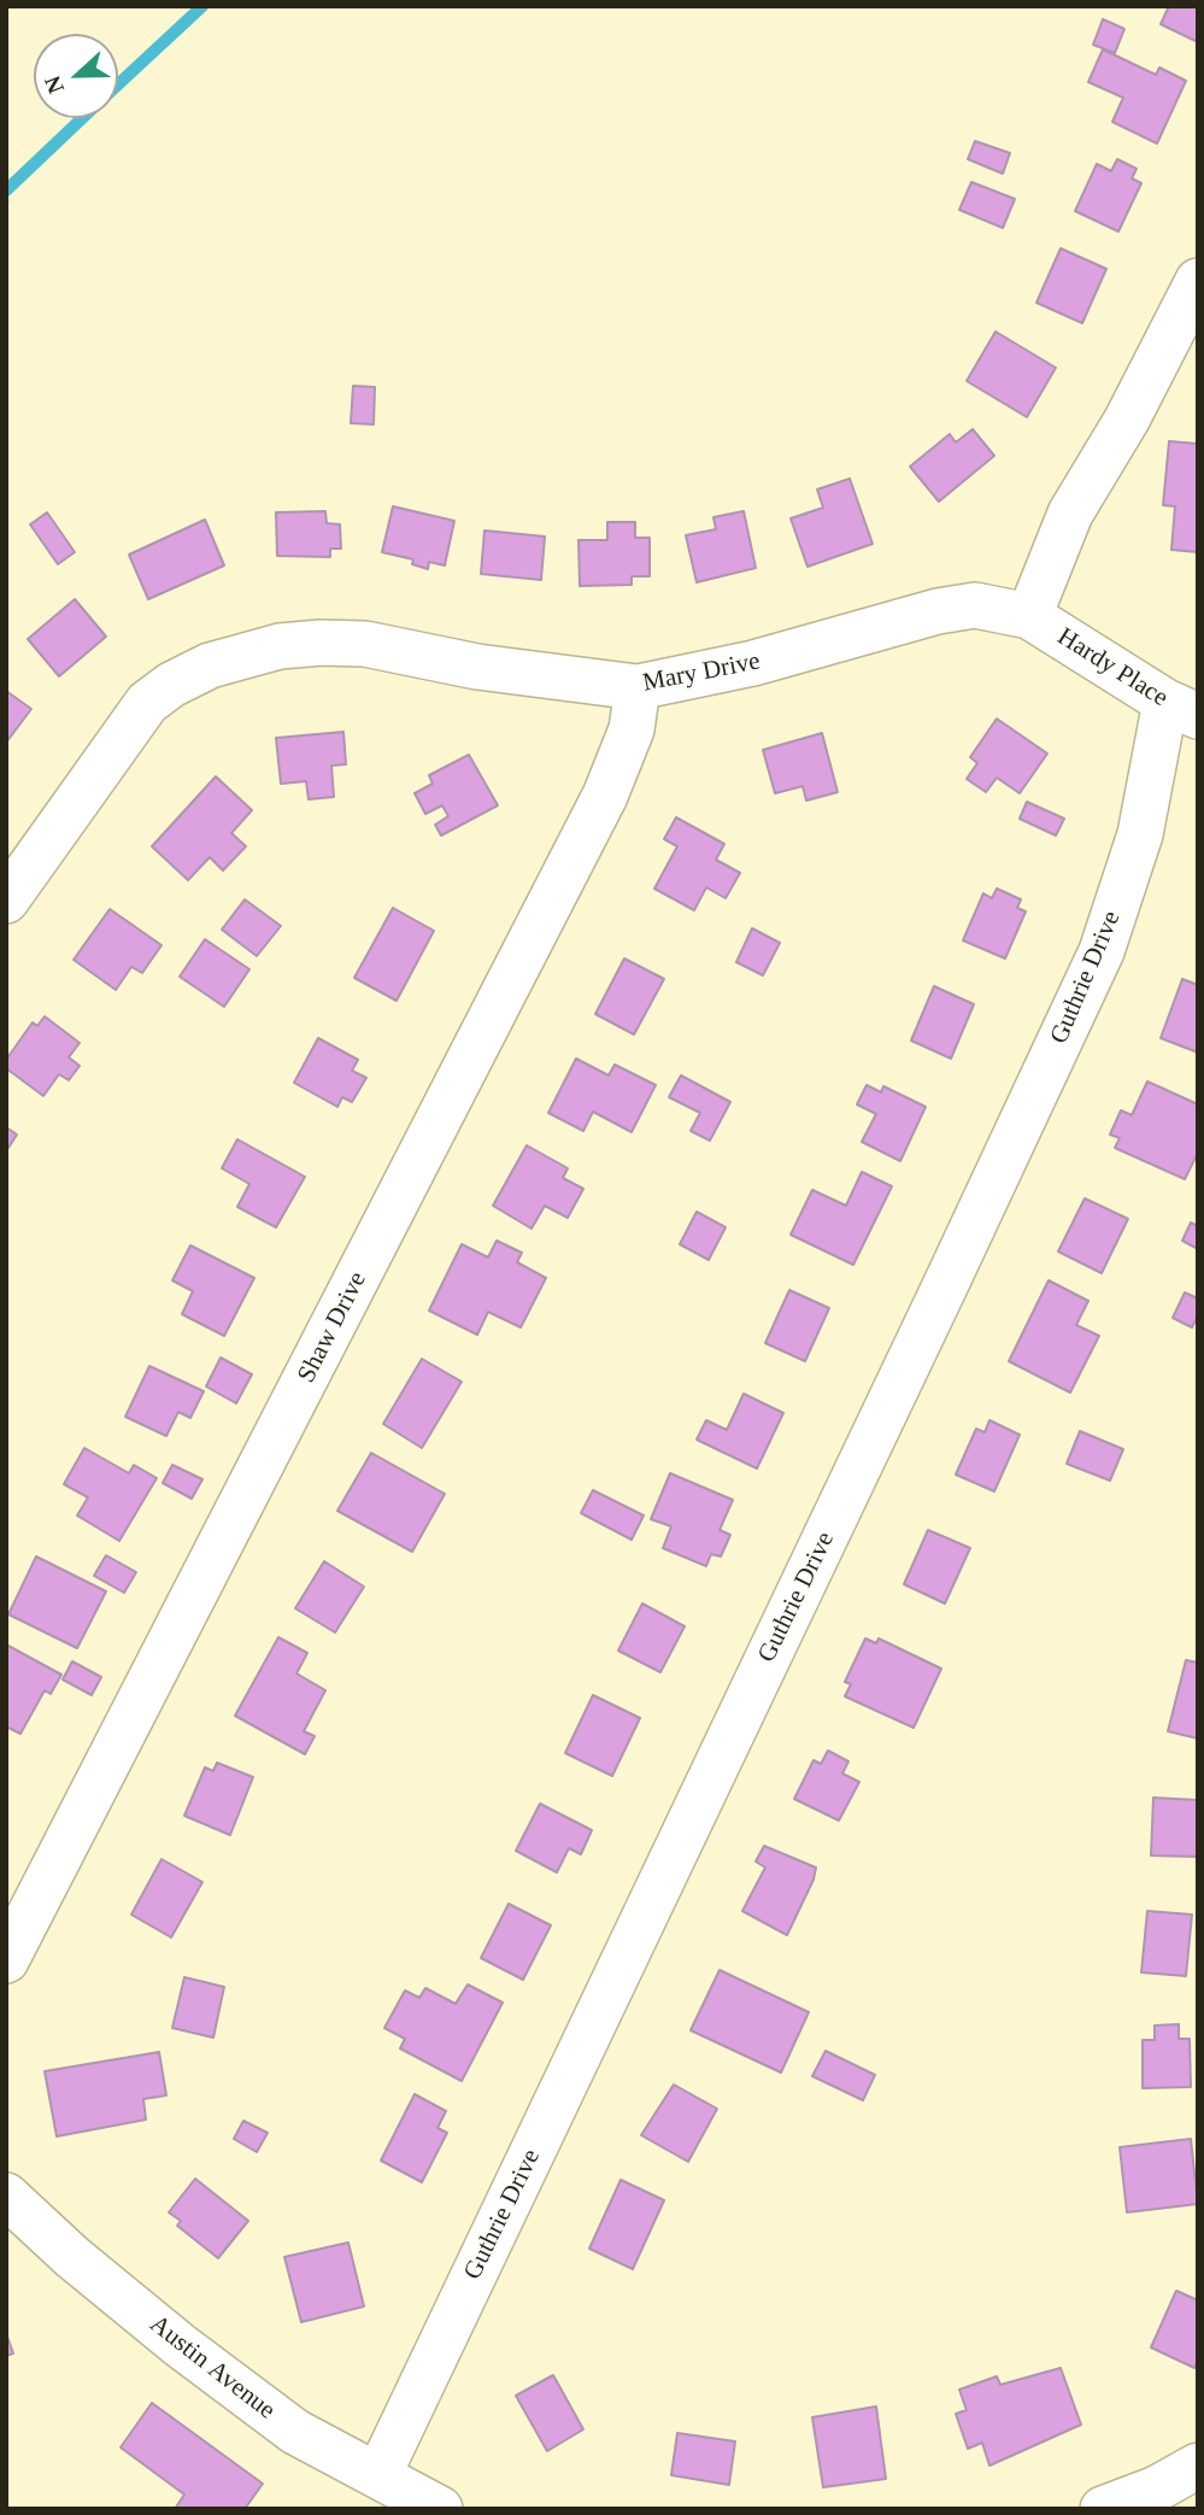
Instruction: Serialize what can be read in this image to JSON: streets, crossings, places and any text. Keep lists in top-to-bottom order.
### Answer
{
  "streets": {
    "street": [
      "Hardy Place",
      "Mary Drive",
      "Guthrie Drive",
      "Shaw Drive",
      "Austin Avenue"
    ]
  },
  "crossings": [
    ["Hardy Place", "Mary Drive"],
    ["Hardy Place", "Guthrie Drive"],
    ["Mary Drive", "Shaw Drive"],
    ["Guthrie Drive", "Austin Avenue"]
  ],
  "north": "left"
}
